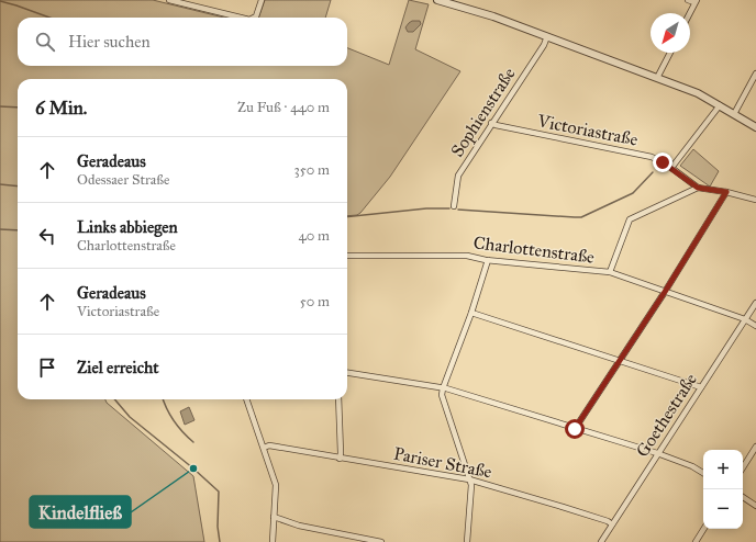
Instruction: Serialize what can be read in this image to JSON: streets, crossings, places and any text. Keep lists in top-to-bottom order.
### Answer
{
  "streets": {
    "street": [
      "Sophienstraße",
      "Victoriastraße",
      "Charlottenstraße",
      "Goethestraße",
      "Pariser Straße"
    ]
  },
  "crossings": [
    ["Sophienstraße", "Victoriastraße"],
    ["Victoriastraße", "Charlottenstraße"],
    ["Goethestraße", "Pariser Straße"]
  ],
  "places": ["Kindelfließ"],
  "north": "bottom left",
  "page": {
    "search": "Hier suchen",
    "heading": ["6 Min.", "Zu Fuß · 440 m"],
    "list": [
      ["Geradeaus", "Odessaer Straße", "350 m"],
      ["Links abbiegen", "Charlottenstraße", "40 m"],
      ["Geradeaus", "Victoriastraße", "50 m"],
      "Ziel erreicht"
    ],
    "map_buttons": ["+", "−"]
  }
}
